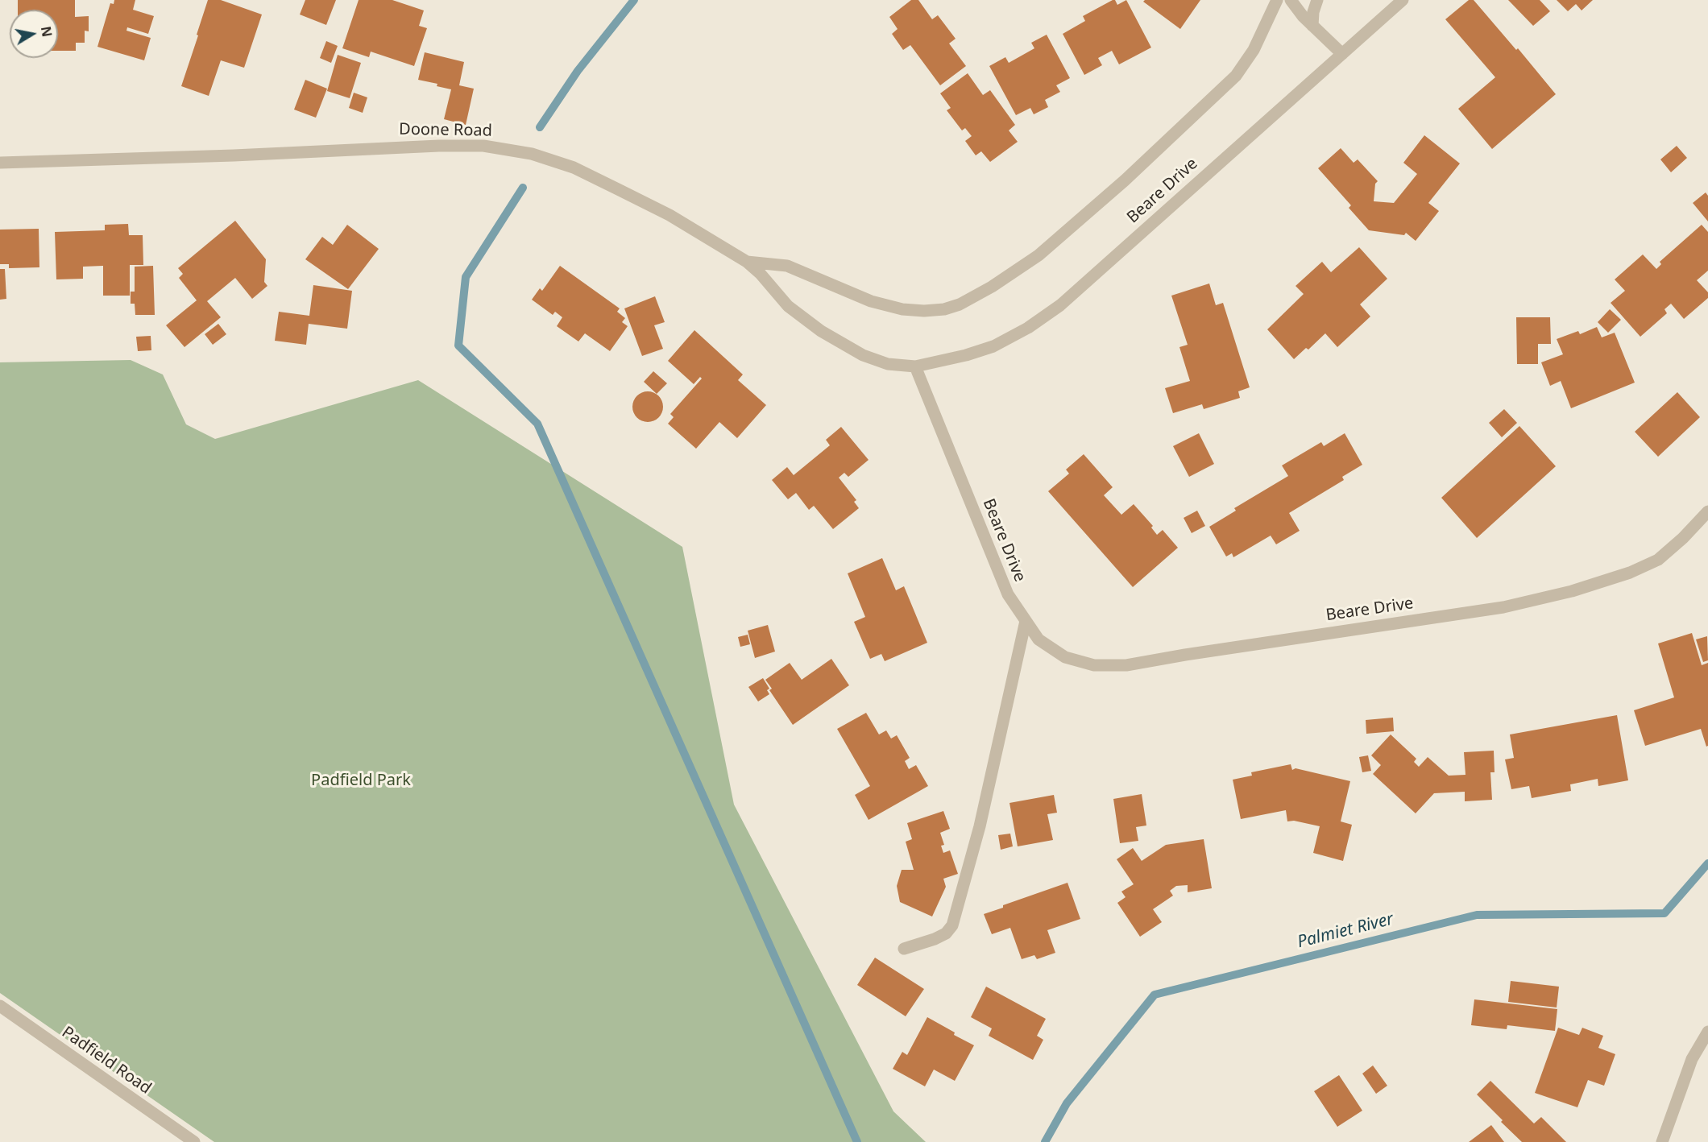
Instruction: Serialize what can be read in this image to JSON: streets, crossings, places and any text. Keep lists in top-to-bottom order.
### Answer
{
  "streets": {
    "street": ["Doone Road", "Beare Drive", "Padfield Road"]
  },
  "crossings": [
    ["Doone Road", "Beare Drive"]
  ],
  "water": ["Palmiet River"],
  "parks": ["Padfield Park"],
  "north": "right"
}
